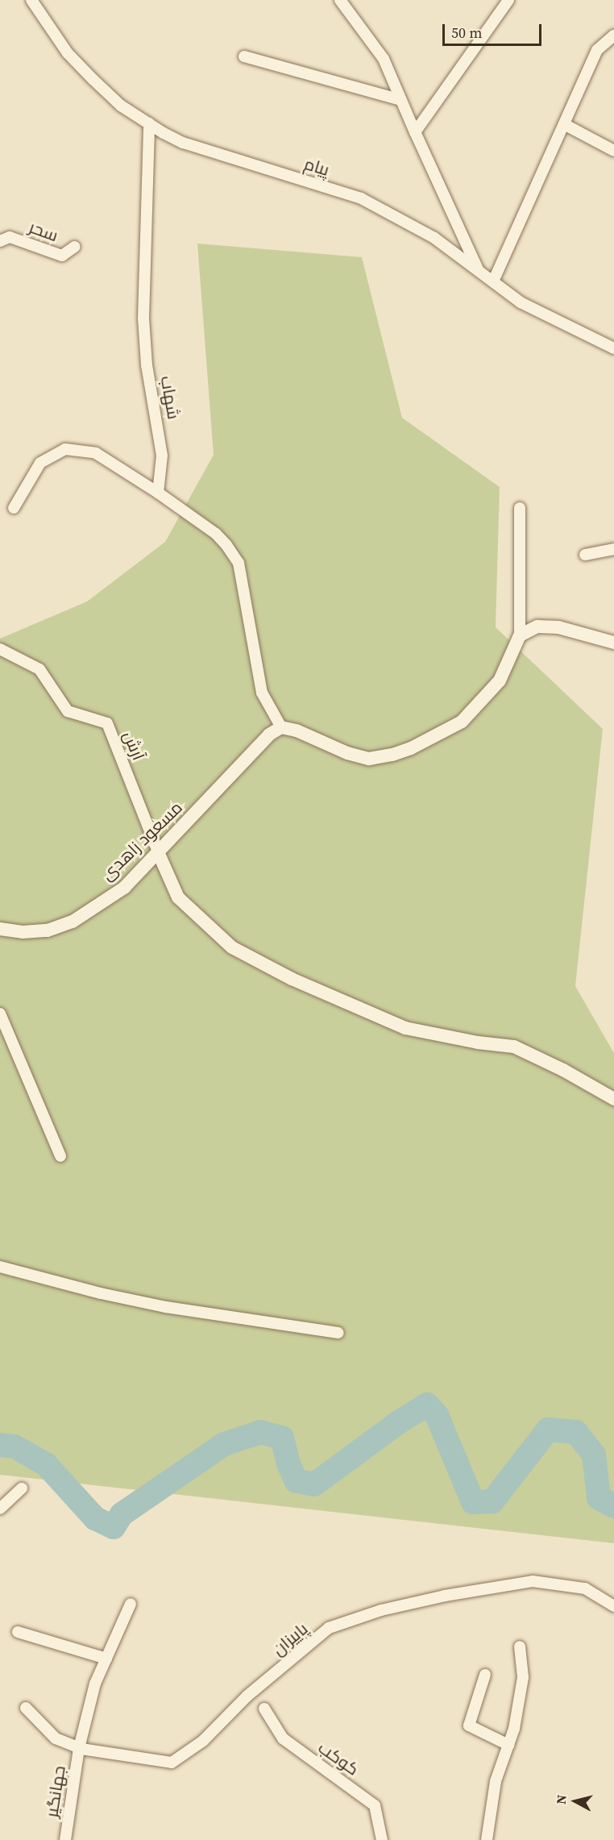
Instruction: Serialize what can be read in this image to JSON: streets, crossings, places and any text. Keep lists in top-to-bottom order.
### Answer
{
  "streets": {
    "street": [
      "پیام",
      "سحر",
      "شهاب",
      "آرش",
      "مسعود زاهدی",
      "پاییزان",
      "کوکب",
      "جهانگیر"
    ]
  },
  "crossings": [
    ["پیام", "شهاب"],
    ["آرش", "مسعود زاهدی"],
    ["پاییزان", "جهانگیر"]
  ],
  "scale_bar": "50 m",
  "north": "left"
}
